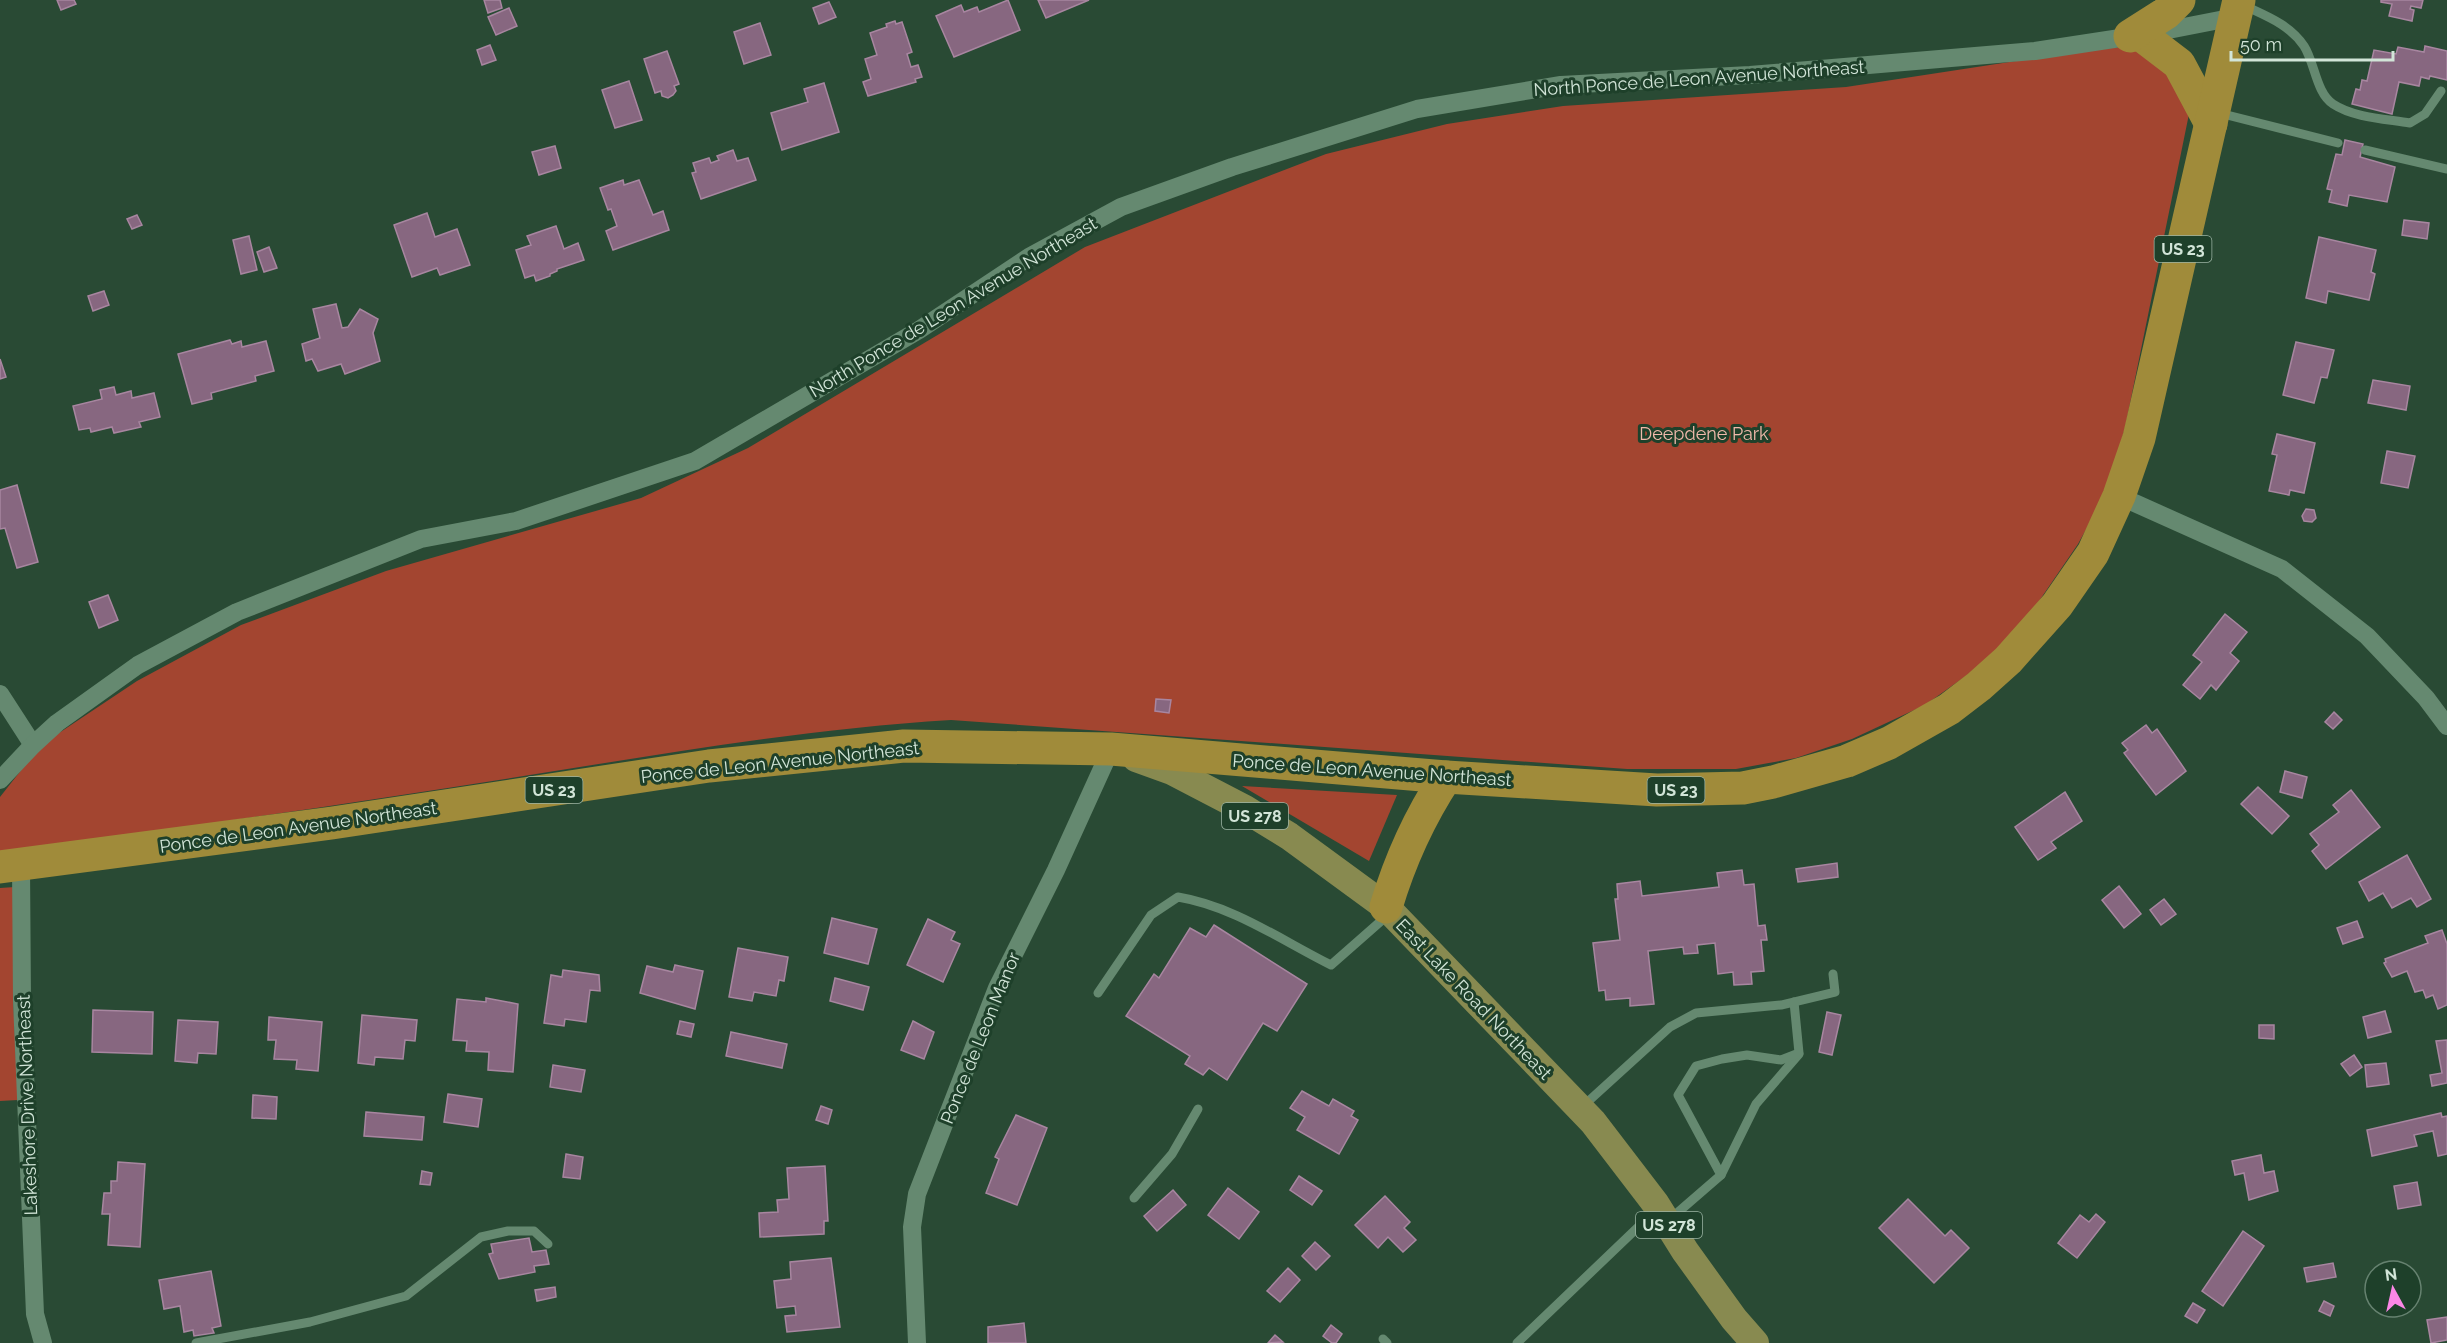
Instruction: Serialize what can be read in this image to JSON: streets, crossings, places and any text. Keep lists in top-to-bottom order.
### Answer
{
  "streets": {
    "highway": ["US 23", "Ponce de Leon Avenue Northeast"],
    "main road": ["US 278", "East Lake Road Northeast"],
    "street": ["North Ponce de Leon Avenue Northeast", "Ponce de Leon Manor", "Lakeshore Drive Northeast"]
  },
  "crossings": [
    ["North Ponce de Leon Avenue Northeast", "Ponce de Leon Avenue Northeast"],
    ["Ponce de Leon Avenue Northeast", "East Lake Road Northeast"],
    ["Ponce de Leon Avenue Northeast", "Ponce de Leon Manor"],
    ["Ponce de Leon Avenue Northeast", "Lakeshore Drive Northeast"],
    ["East Lake Road Northeast", "Ponce de Leon Manor"]
  ],
  "parks": ["Deepdene Park"],
  "scale_bar": "50 m",
  "north": "top"
}
